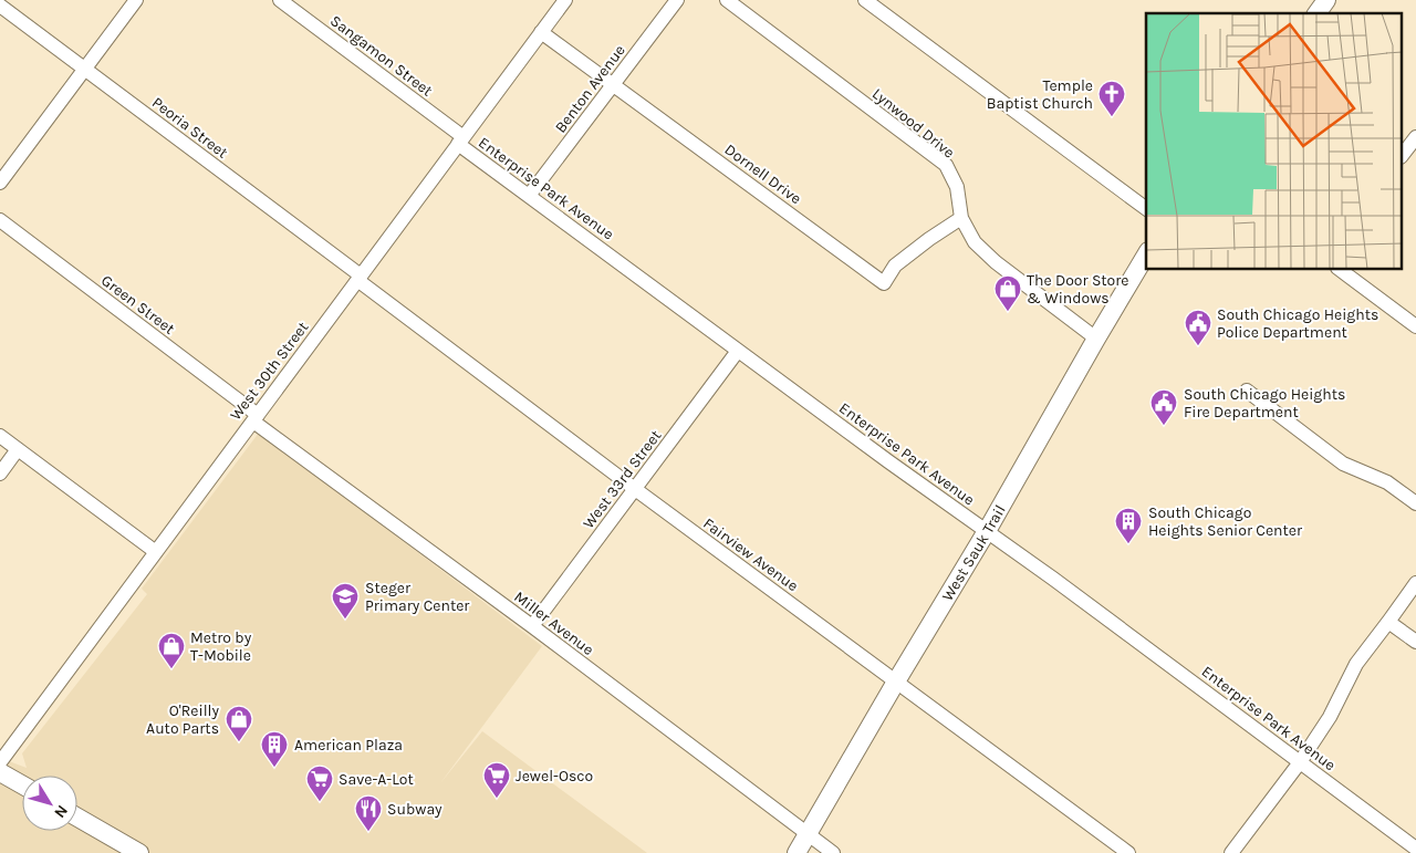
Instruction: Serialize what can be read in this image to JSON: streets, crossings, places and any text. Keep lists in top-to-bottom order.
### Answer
{
  "streets": {
    "main road": ["West Sauk Trail"],
    "street": [
      "Sangamon Street",
      "Benton Avenue",
      "Lynwood Drive",
      "Peoria Street",
      "Dornell Drive",
      "Enterprise Park Avenue",
      "Green Street",
      "West 30th Street",
      "West 33rd Street",
      "Fairview Avenue",
      "Miller Avenue"
    ]
  },
  "crossings": [
    ["Sangamon Street", "Enterprise Park Avenue"],
    ["Sangamon Street", "West 30th Street"],
    ["Benton Avenue", "Dornell Drive"],
    ["Benton Avenue", "Enterprise Park Avenue"],
    ["Lynwood Drive", "Dornell Drive"],
    ["Lynwood Drive", "West Sauk Trail"],
    ["Peoria Street", "West 30th Street"],
    ["Peoria Street", "Fairview Avenue"],
    ["Dornell Drive", "West 30th Street"],
    ["Enterprise Park Avenue", "West 30th Street"],
    ["Enterprise Park Avenue", "West 33rd Street"],
    ["Enterprise Park Avenue", "West Sauk Trail"],
    ["Green Street", "West 30th Street"],
    ["Green Street", "Miller Avenue"],
    ["West 30th Street", "Fairview Avenue"],
    ["West 30th Street", "Miller Avenue"],
    ["West 33rd Street", "Fairview Avenue"],
    ["West 33rd Street", "Miller Avenue"],
    ["West Sauk Trail", "Fairview Avenue"],
    ["West Sauk Trail", "Miller Avenue"]
  ],
  "places": {
    "church": ["Temple Baptist Church"],
    "shop": ["The Door Store & Windows", "Metro by T-Mobile", "O'Reilly Auto Parts"],
    "public building": ["South Chicago Heights Police Department", "South Chicago Heights Fire Department"],
    "building": ["South Chicago Heights Senior Center", "American Plaza"],
    "school or university": ["Steger Primary Center"],
    "supermarket": ["Jewel-Osco", "Save-A-Lot"],
    "restaurant": ["Subway"]
  },
  "north": "bottom right"
}
